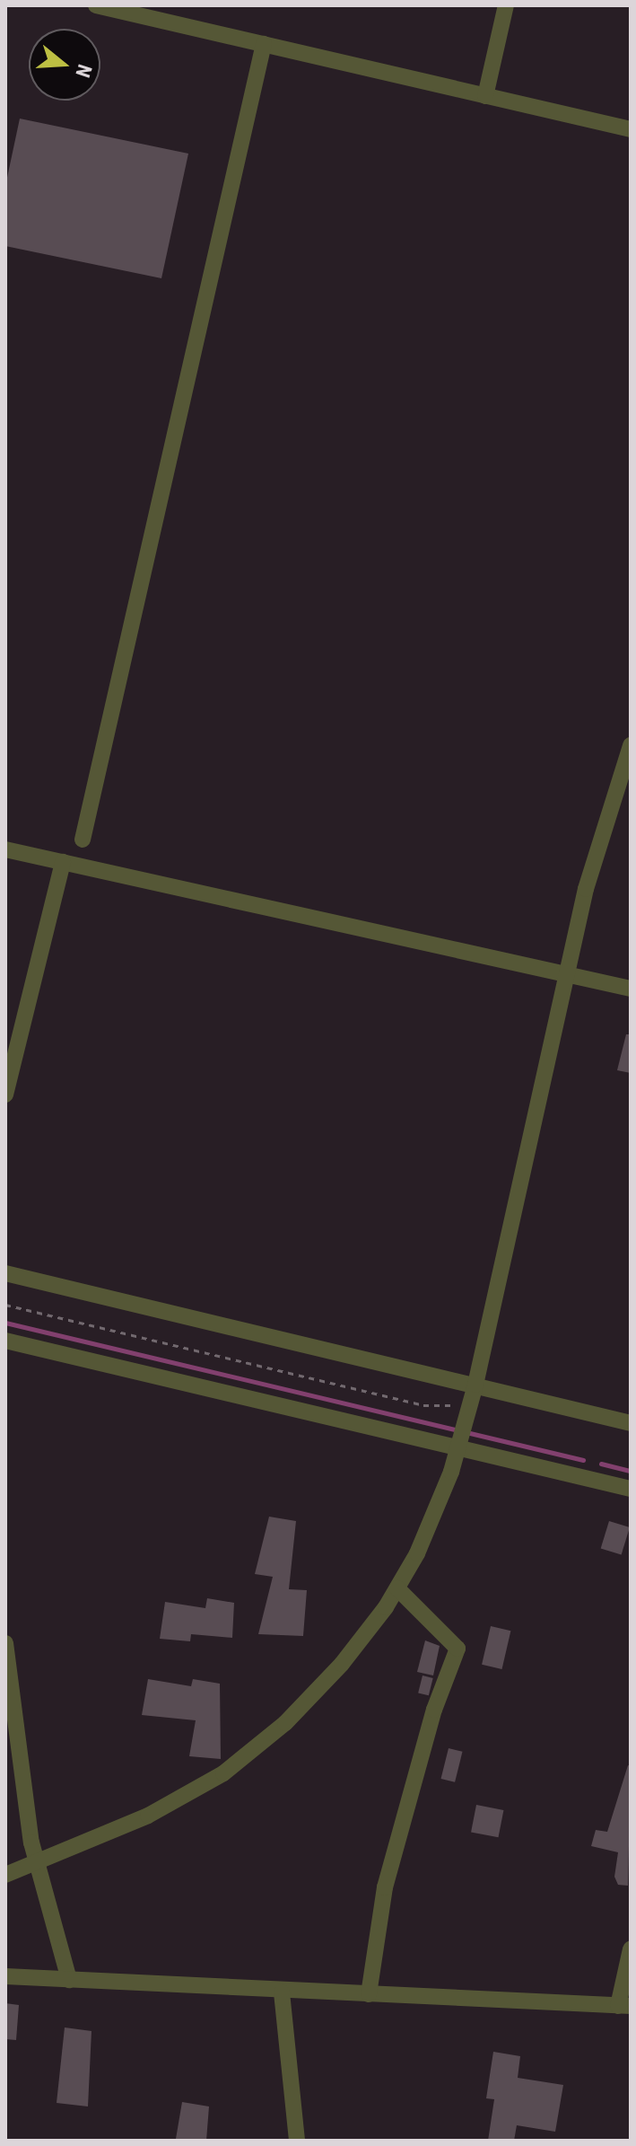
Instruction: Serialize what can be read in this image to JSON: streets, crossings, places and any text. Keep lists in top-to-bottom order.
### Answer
{
  "north": "right"
}
